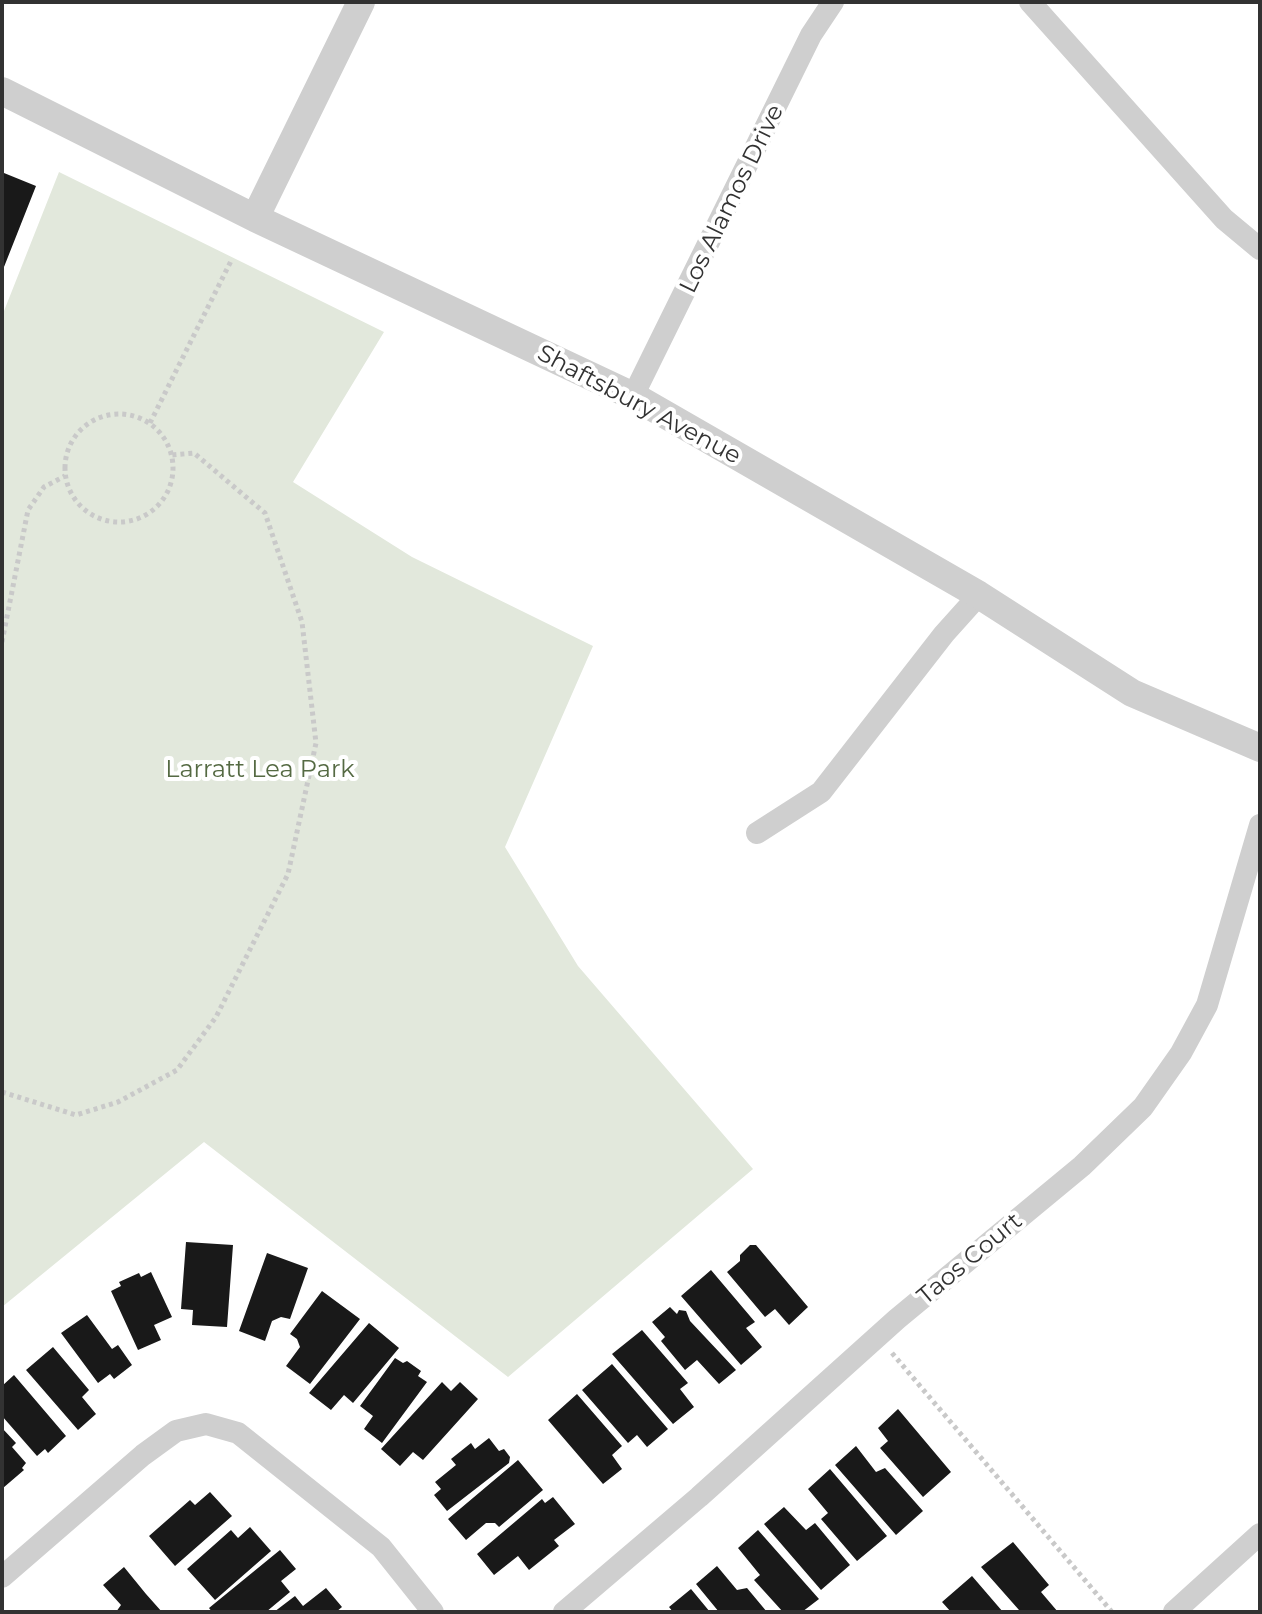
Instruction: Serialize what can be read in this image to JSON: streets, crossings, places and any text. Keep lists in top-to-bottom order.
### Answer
{
  "streets": {
    "street": ["Los Alamos Drive", "Shaftsbury Avenue", "Taos Court"]
  },
  "crossings": [
    ["Los Alamos Drive", "Shaftsbury Avenue"]
  ],
  "parks": ["Larratt Lea Park"]
}
